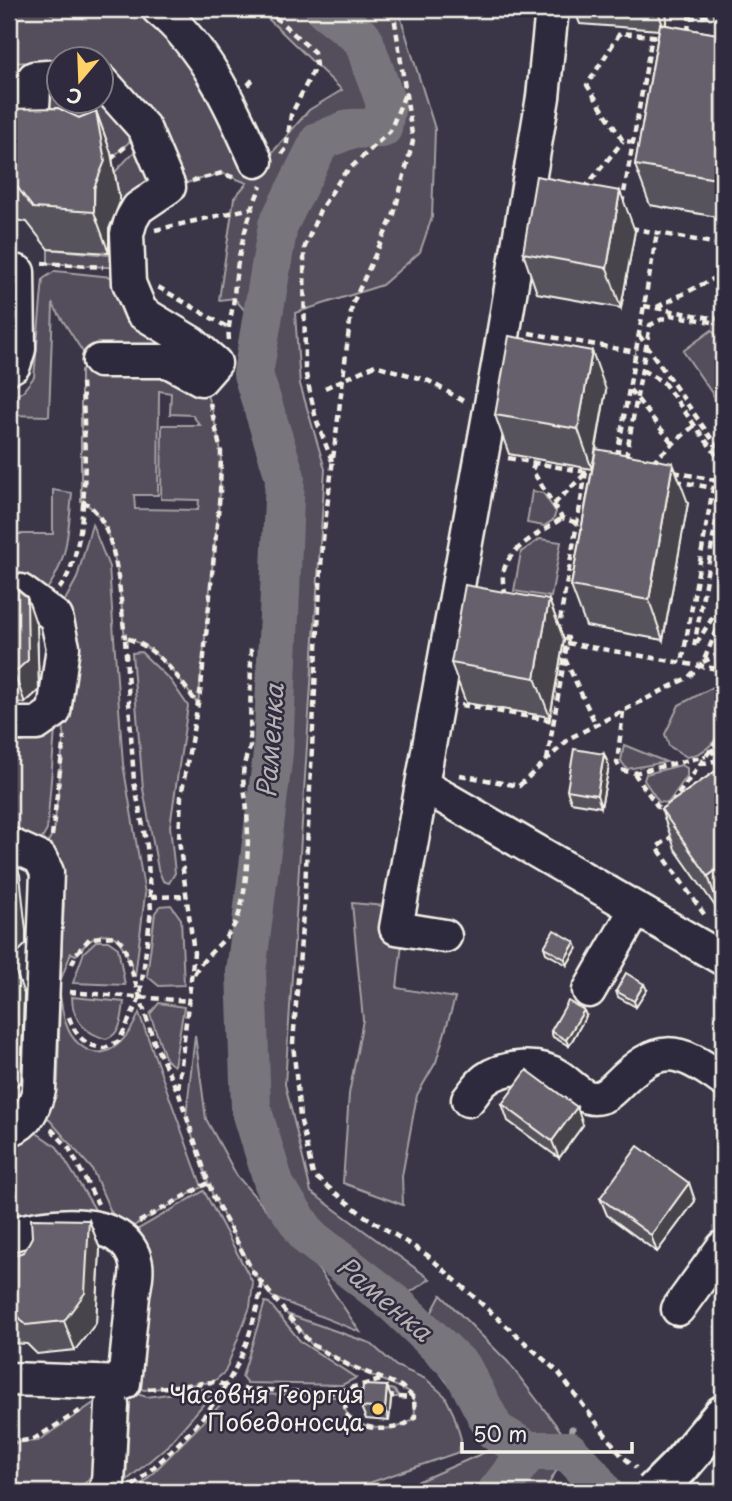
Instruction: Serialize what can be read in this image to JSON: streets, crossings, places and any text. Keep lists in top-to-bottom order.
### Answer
{
  "water": ["Раменка"],
  "places": ["Часовня Георгия Победоносца"],
  "scale_bar": "50 m",
  "north": "bottom"
}
